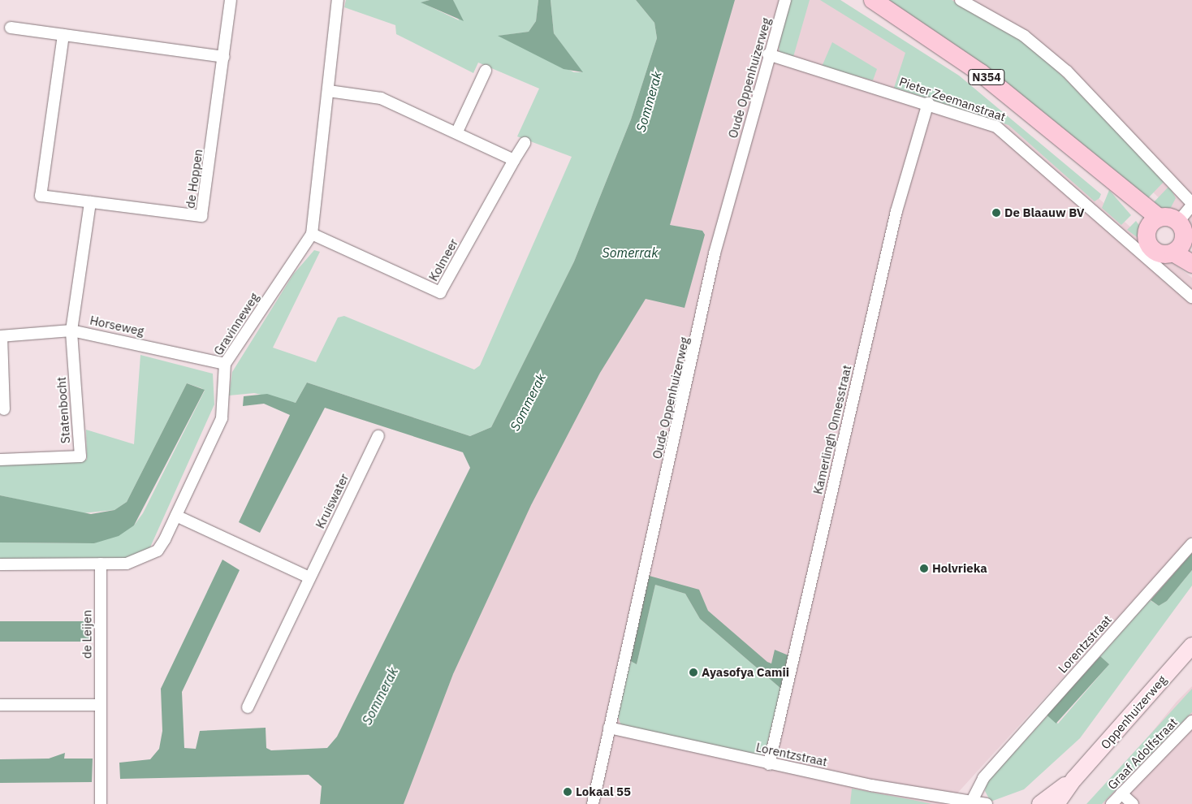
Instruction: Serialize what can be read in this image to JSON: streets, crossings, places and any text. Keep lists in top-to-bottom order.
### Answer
{
  "streets": {
    "main road": ["N354", "Oppenhuizerweg"],
    "street": [
      "Oude Oppenhuizerweg",
      "Pieter Zeemanstraat",
      "de Hoppen",
      "Kolmeer",
      "Gravinneweg",
      "Horseweg",
      "Statenbocht",
      "Kamerlingh Onnesstraat",
      "Kruiswater",
      "de Leijen",
      "Lorentzstraat",
      "Graaf Adolfstraat"
    ]
  },
  "crossings": [
    ["Oude Oppenhuizerweg", "Pieter Zeemanstraat"],
    ["Oude Oppenhuizerweg", "Lorentzstraat"],
    ["Pieter Zeemanstraat", "Kamerlingh Onnesstraat"],
    ["Kolmeer", "Gravinneweg"],
    ["Gravinneweg", "Horseweg"],
    ["Gravinneweg", "de Leijen"],
    ["Horseweg", "Statenbocht"],
    ["Kamerlingh Onnesstraat", "Lorentzstraat"]
  ],
  "water": ["Sommerak", "Somerrak"],
  "places": [
    "De Blaauw BV",
    "Holvrieka",
    "Ayasofya Camii",
    "Lokaal 55"
  ]
}
